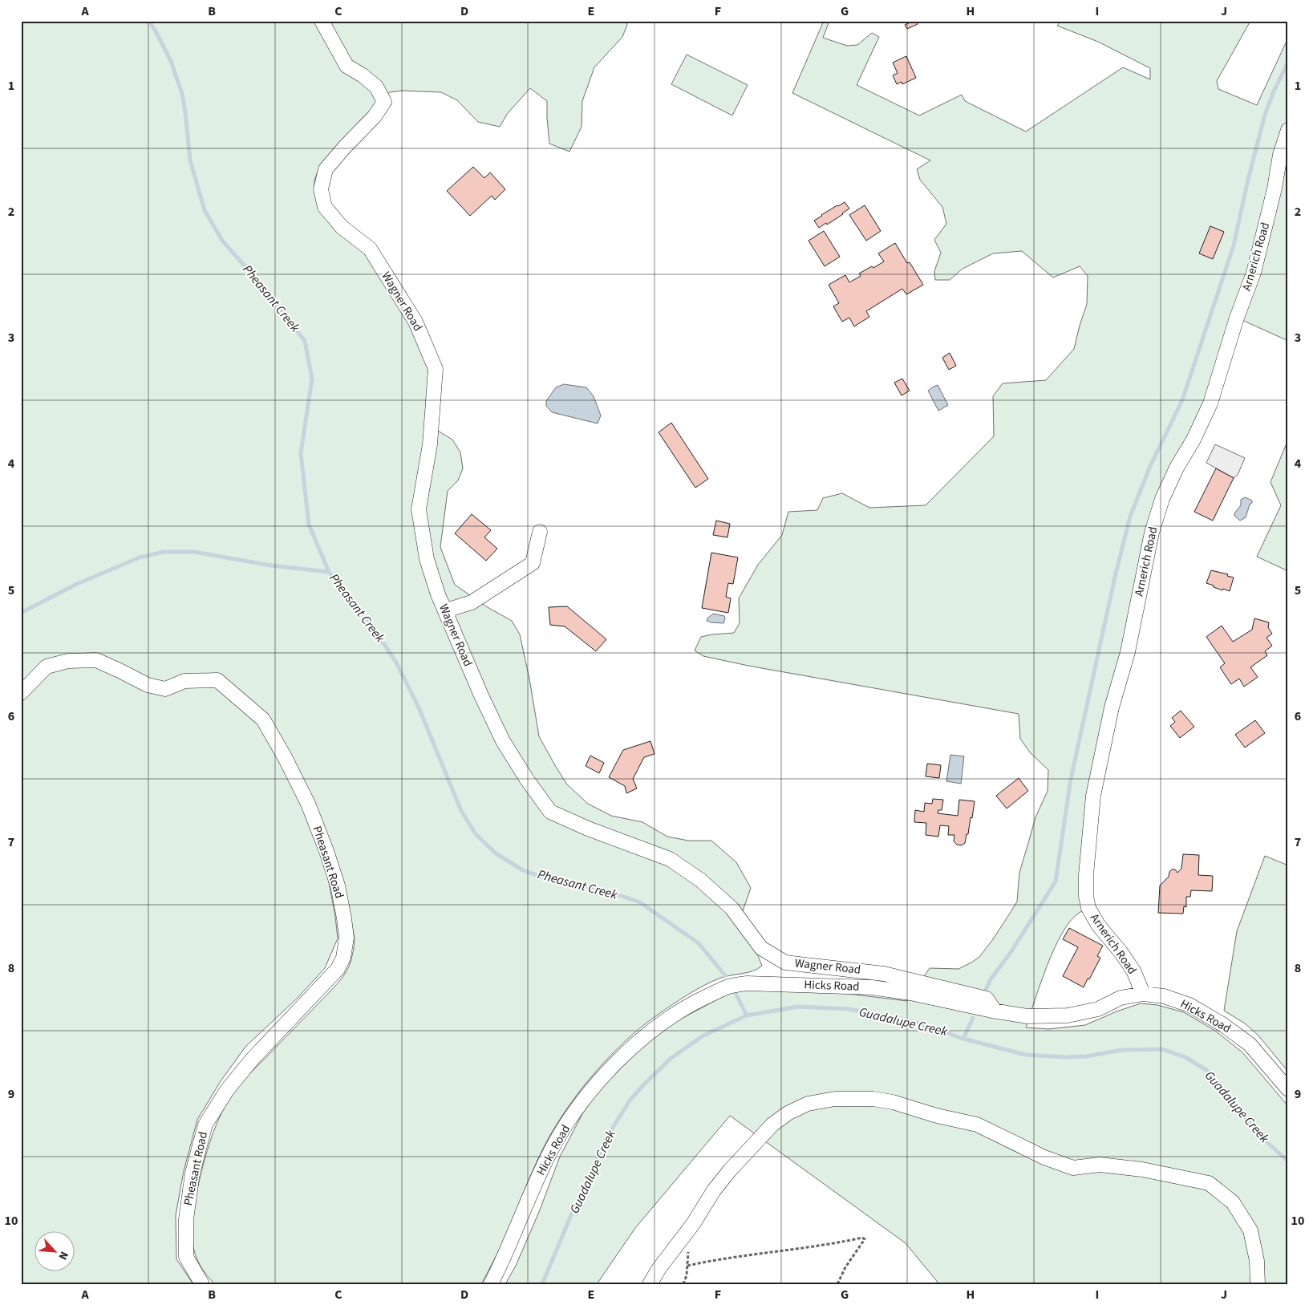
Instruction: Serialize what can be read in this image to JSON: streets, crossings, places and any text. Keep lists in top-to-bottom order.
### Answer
{
  "streets": {
    "street": [
      "Arnerich Road",
      "Wagner Road",
      "Pheasant Road",
      "Hicks Road"
    ]
  },
  "crossings": [
    ["Arnerich Road", "Hicks Road"],
    ["Wagner Road", "Hicks Road"]
  ],
  "water": ["Pheasant Creek", "Guadalupe Creek"],
  "north": "bottom right",
  "grid": {
    "columns": [
      "A",
      "B",
      "C",
      "D",
      "E",
      "F",
      "G",
      "H",
      "I",
      "J"
    ],
    "rows": [
      "1",
      "2",
      "3",
      "4",
      "5",
      "6",
      "7",
      "8",
      "9",
      "10"
    ]
  }
}
